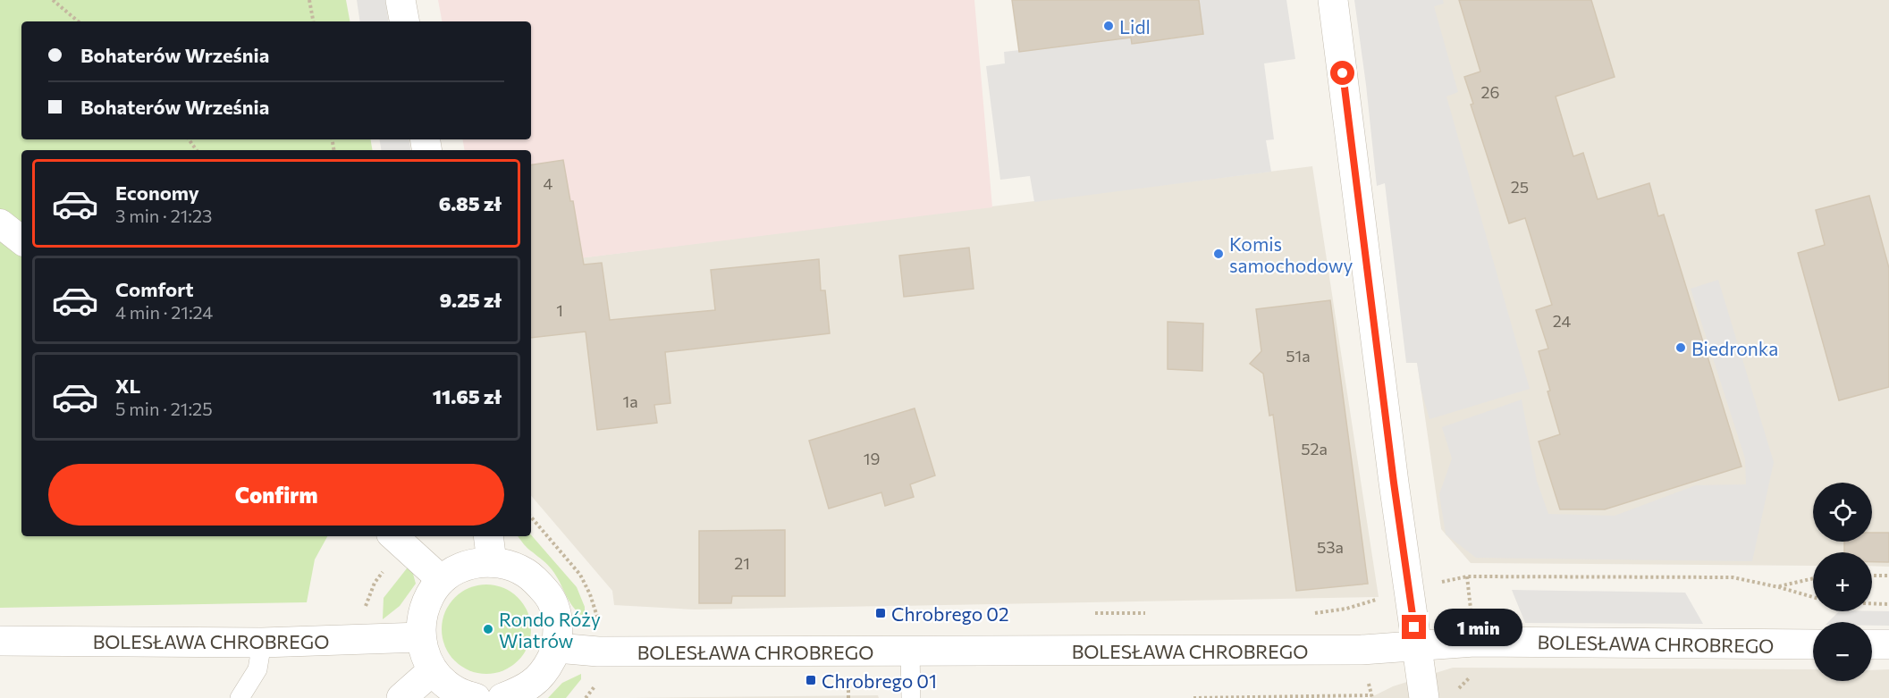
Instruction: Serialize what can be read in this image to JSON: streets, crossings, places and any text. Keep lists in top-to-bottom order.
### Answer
{
  "streets": {
    "street": ["BOLESŁAWA CHROBREGO"]
  },
  "places": {
    "other": [
      "Lidl",
      "Komis samochodowy",
      "Biedronka",
      "Rondo Róży Wiatrów"
    ],
    "transit": ["Chrobrego 02", "Chrobrego 01"]
  },
  "house_numbers": [
    "26",
    "4",
    "25",
    "1",
    "24",
    "51a",
    "1a",
    "52a",
    "19",
    "53a",
    "21"
  ],
  "page": {
    "banner": ["Bohaterów Września", "Bohaterów Września"],
    "list": [
      {
        "name": "Economy",
        "note": "3 min · 21:23",
        "value": "6.85 zł"
      },
      {
        "name": "Comfort",
        "note": "4 min · 21:24",
        "value": "9.25 zł"
      },
      {
        "name": "XL",
        "note": "5 min · 21:25",
        "value": "11.65 zł"
      }
    ],
    "buttons": "Confirm",
    "map_buttons": ["+", "−"],
    "bubble": "1 min"
  }
}
